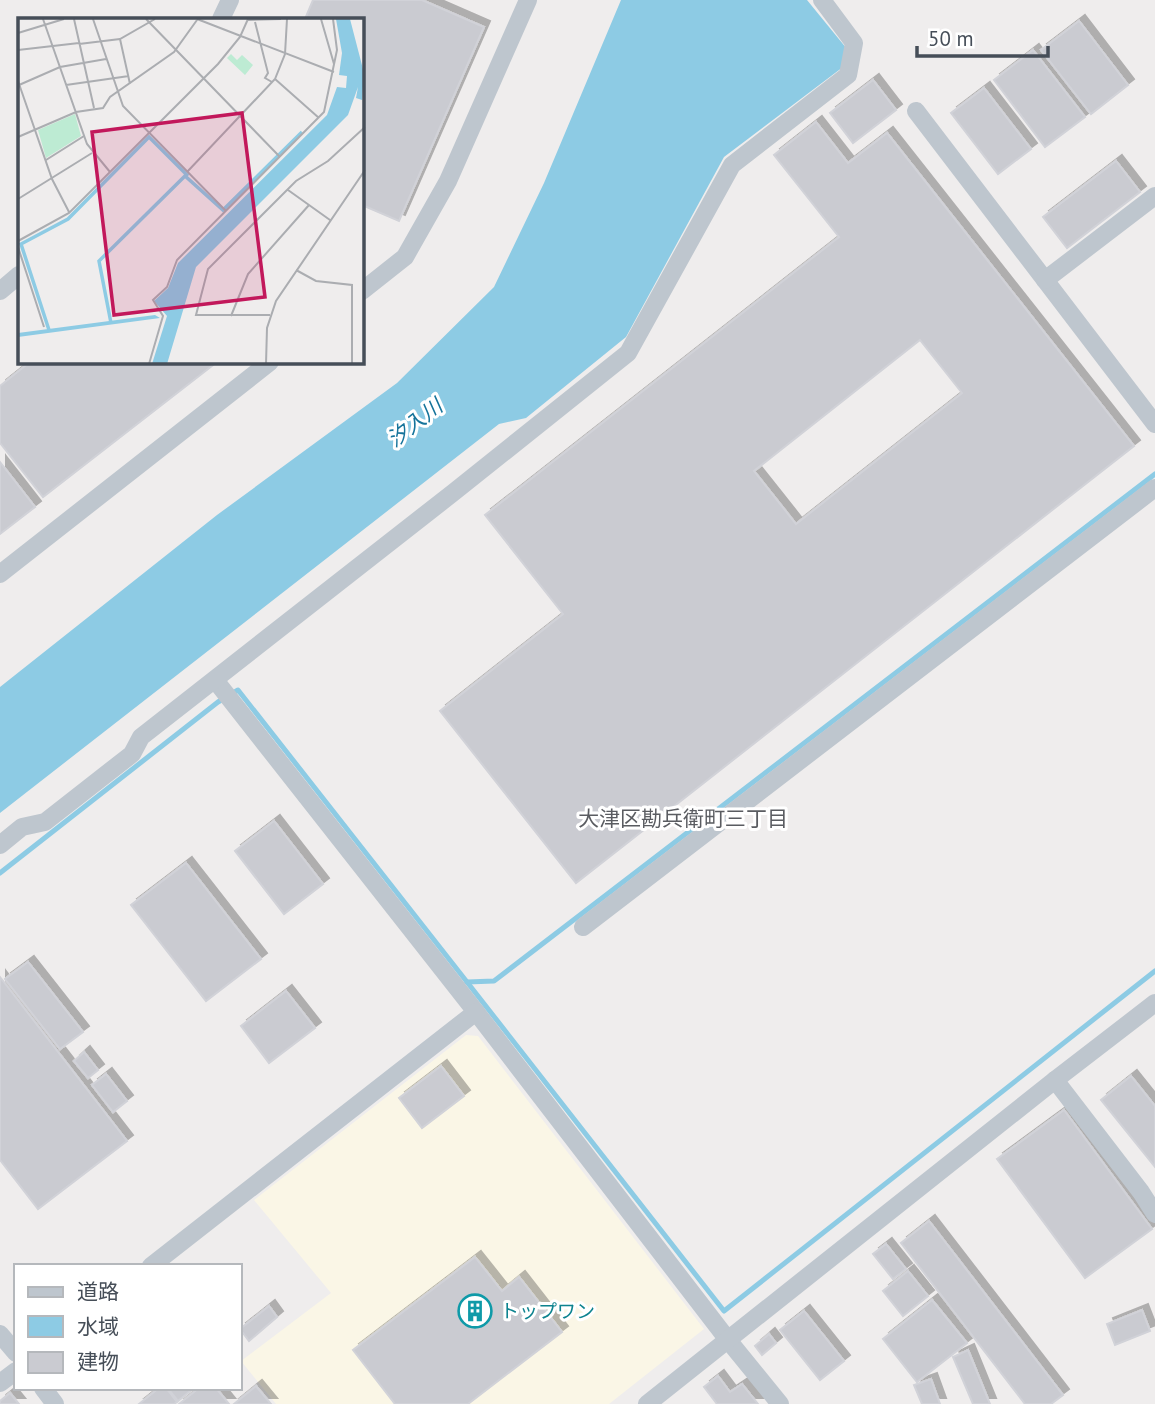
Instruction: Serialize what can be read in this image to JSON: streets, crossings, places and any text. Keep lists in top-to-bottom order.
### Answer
{
  "districts": ["大津区勘兵衛町三丁目"],
  "water": ["汐入川"],
  "places": {
    "building": ["トップワン"]
  },
  "legend": ["道路", "水域", "建物"],
  "scale_bar": "50 m"
}
